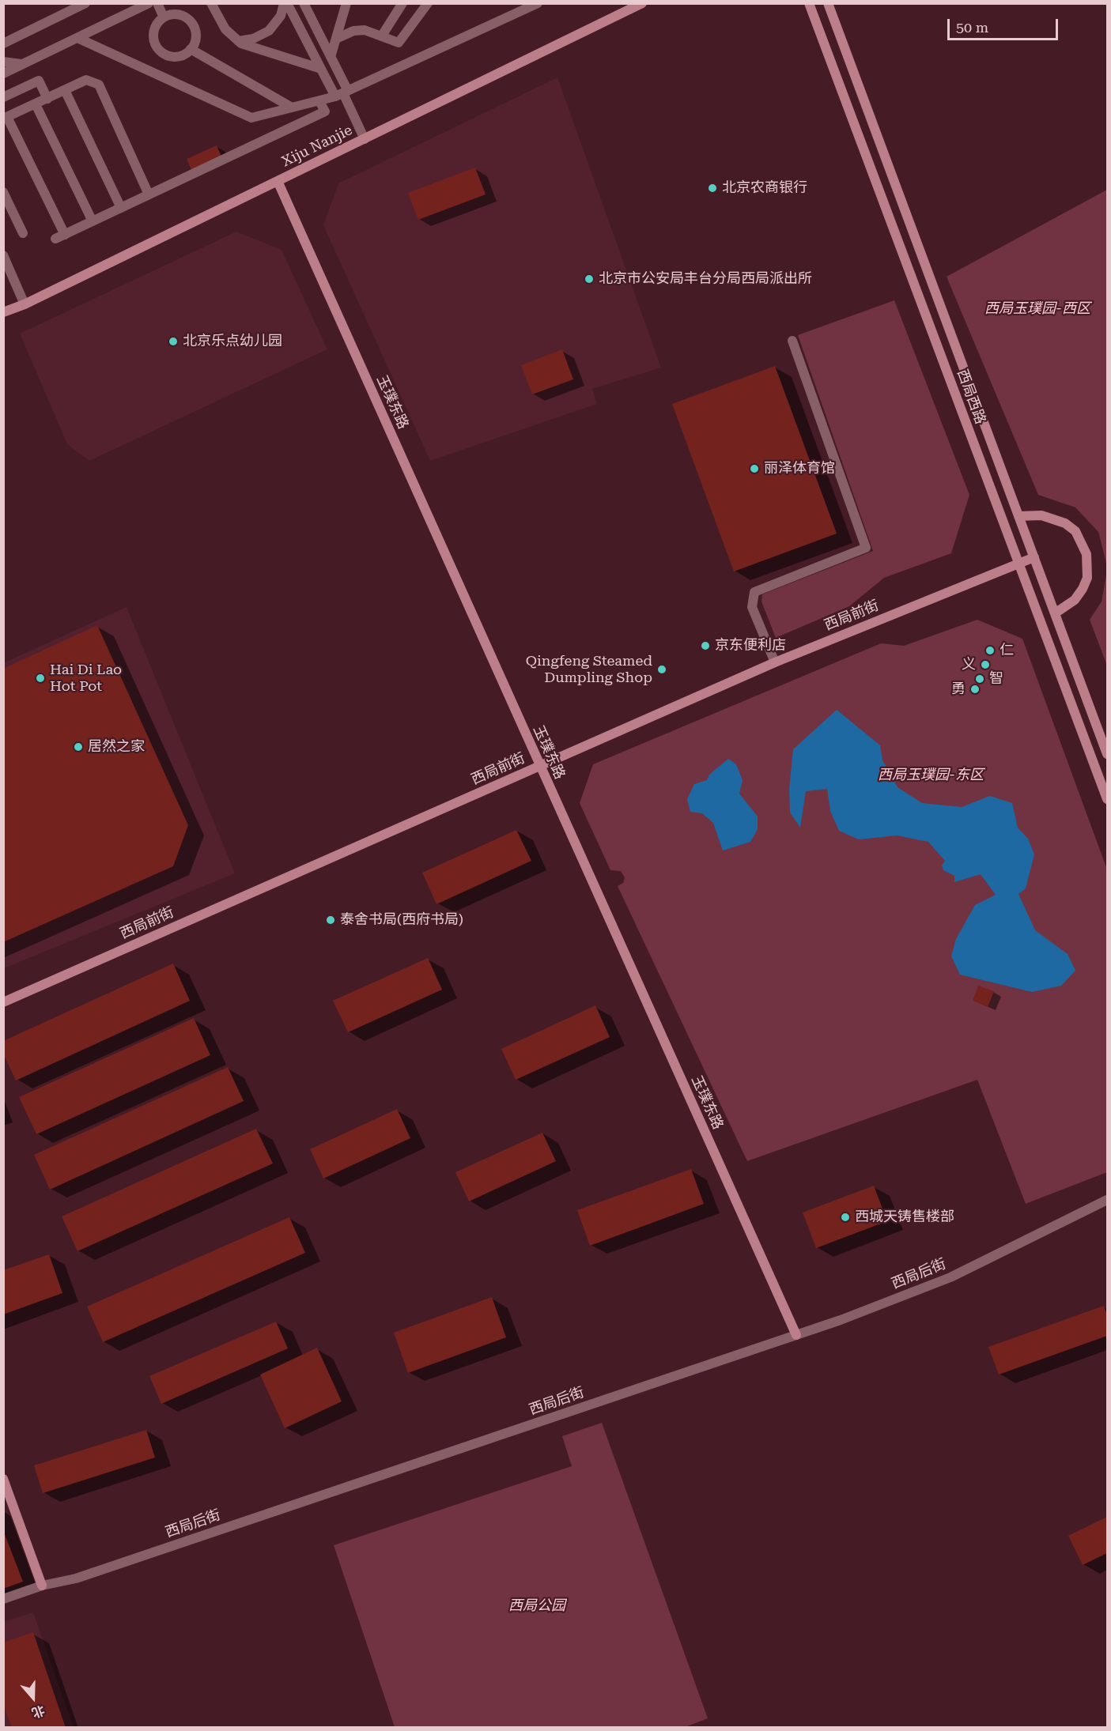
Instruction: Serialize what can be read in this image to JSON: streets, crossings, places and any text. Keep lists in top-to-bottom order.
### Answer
{
  "streets": {
    "street": [
      "Xiju Nanjie",
      "西局西路",
      "玉璞东路",
      "西局前街",
      "西局后街"
    ]
  },
  "crossings": [
    ["Xiju Nanjie", "玉璞东路"],
    ["西局西路", "西局前街"],
    ["玉璞东路", "西局前街"],
    ["玉璞东路", "西局后街"]
  ],
  "parks": ["西局玉璞园-西区", "西局玉璞园-东区", "西局公园"],
  "places": [
    "北京农商银行",
    "北京市公安局丰台分局西局派出所",
    "北京乐点幼儿园",
    "丽泽体育馆",
    "京东便利店",
    "仁",
    "义",
    "Qingfeng Steamed Dumpling Shop",
    "Hai Di Lao Hot Pot",
    "智",
    "勇",
    "居然之家",
    "泰舍书局(西府书局)",
    "西城天铸售楼部"
  ],
  "scale_bar": "50 m",
  "north": "bottom"
}
